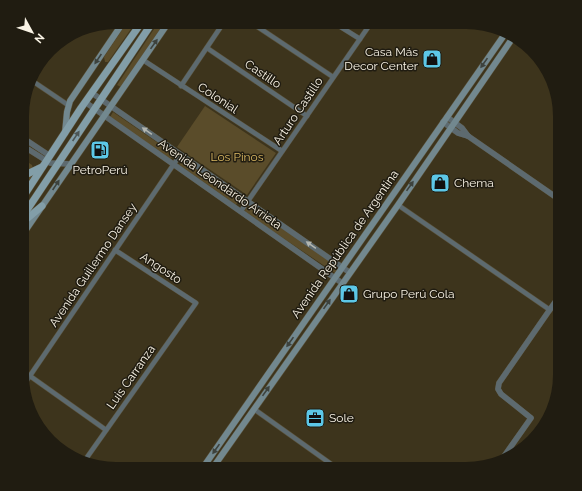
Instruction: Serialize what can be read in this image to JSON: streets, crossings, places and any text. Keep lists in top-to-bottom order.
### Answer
{
  "streets": {
    "main road": ["Avenida República de Argentina"],
    "street": [
      "Castillo",
      "Colonial",
      "Arturo Castillo",
      "Avenida Leondardo Arrieta",
      "Avenida Guillermo Dansey",
      "Angosto",
      "Luis Carranza"
    ]
  },
  "crossings": [
    ["Castillo", "Arturo Castillo"],
    ["Colonial", "Arturo Castillo"],
    ["Arturo Castillo", "Avenida Leondardo Arrieta"],
    ["Avenida Leondardo Arrieta", "Avenida República de Argentina"],
    ["Avenida Leondardo Arrieta", "Avenida Guillermo Dansey"],
    ["Avenida Guillermo Dansey", "Angosto"],
    ["Angosto", "Luis Carranza"]
  ],
  "parks": ["Los Pinos"],
  "places": {
    "shop": ["Casa Más Decor Center", "Chema", "Grupo Perú Cola"],
    "fuel station": ["PetroPerú"],
    "office": ["Sole"]
  },
  "north": "bottom right"
}
